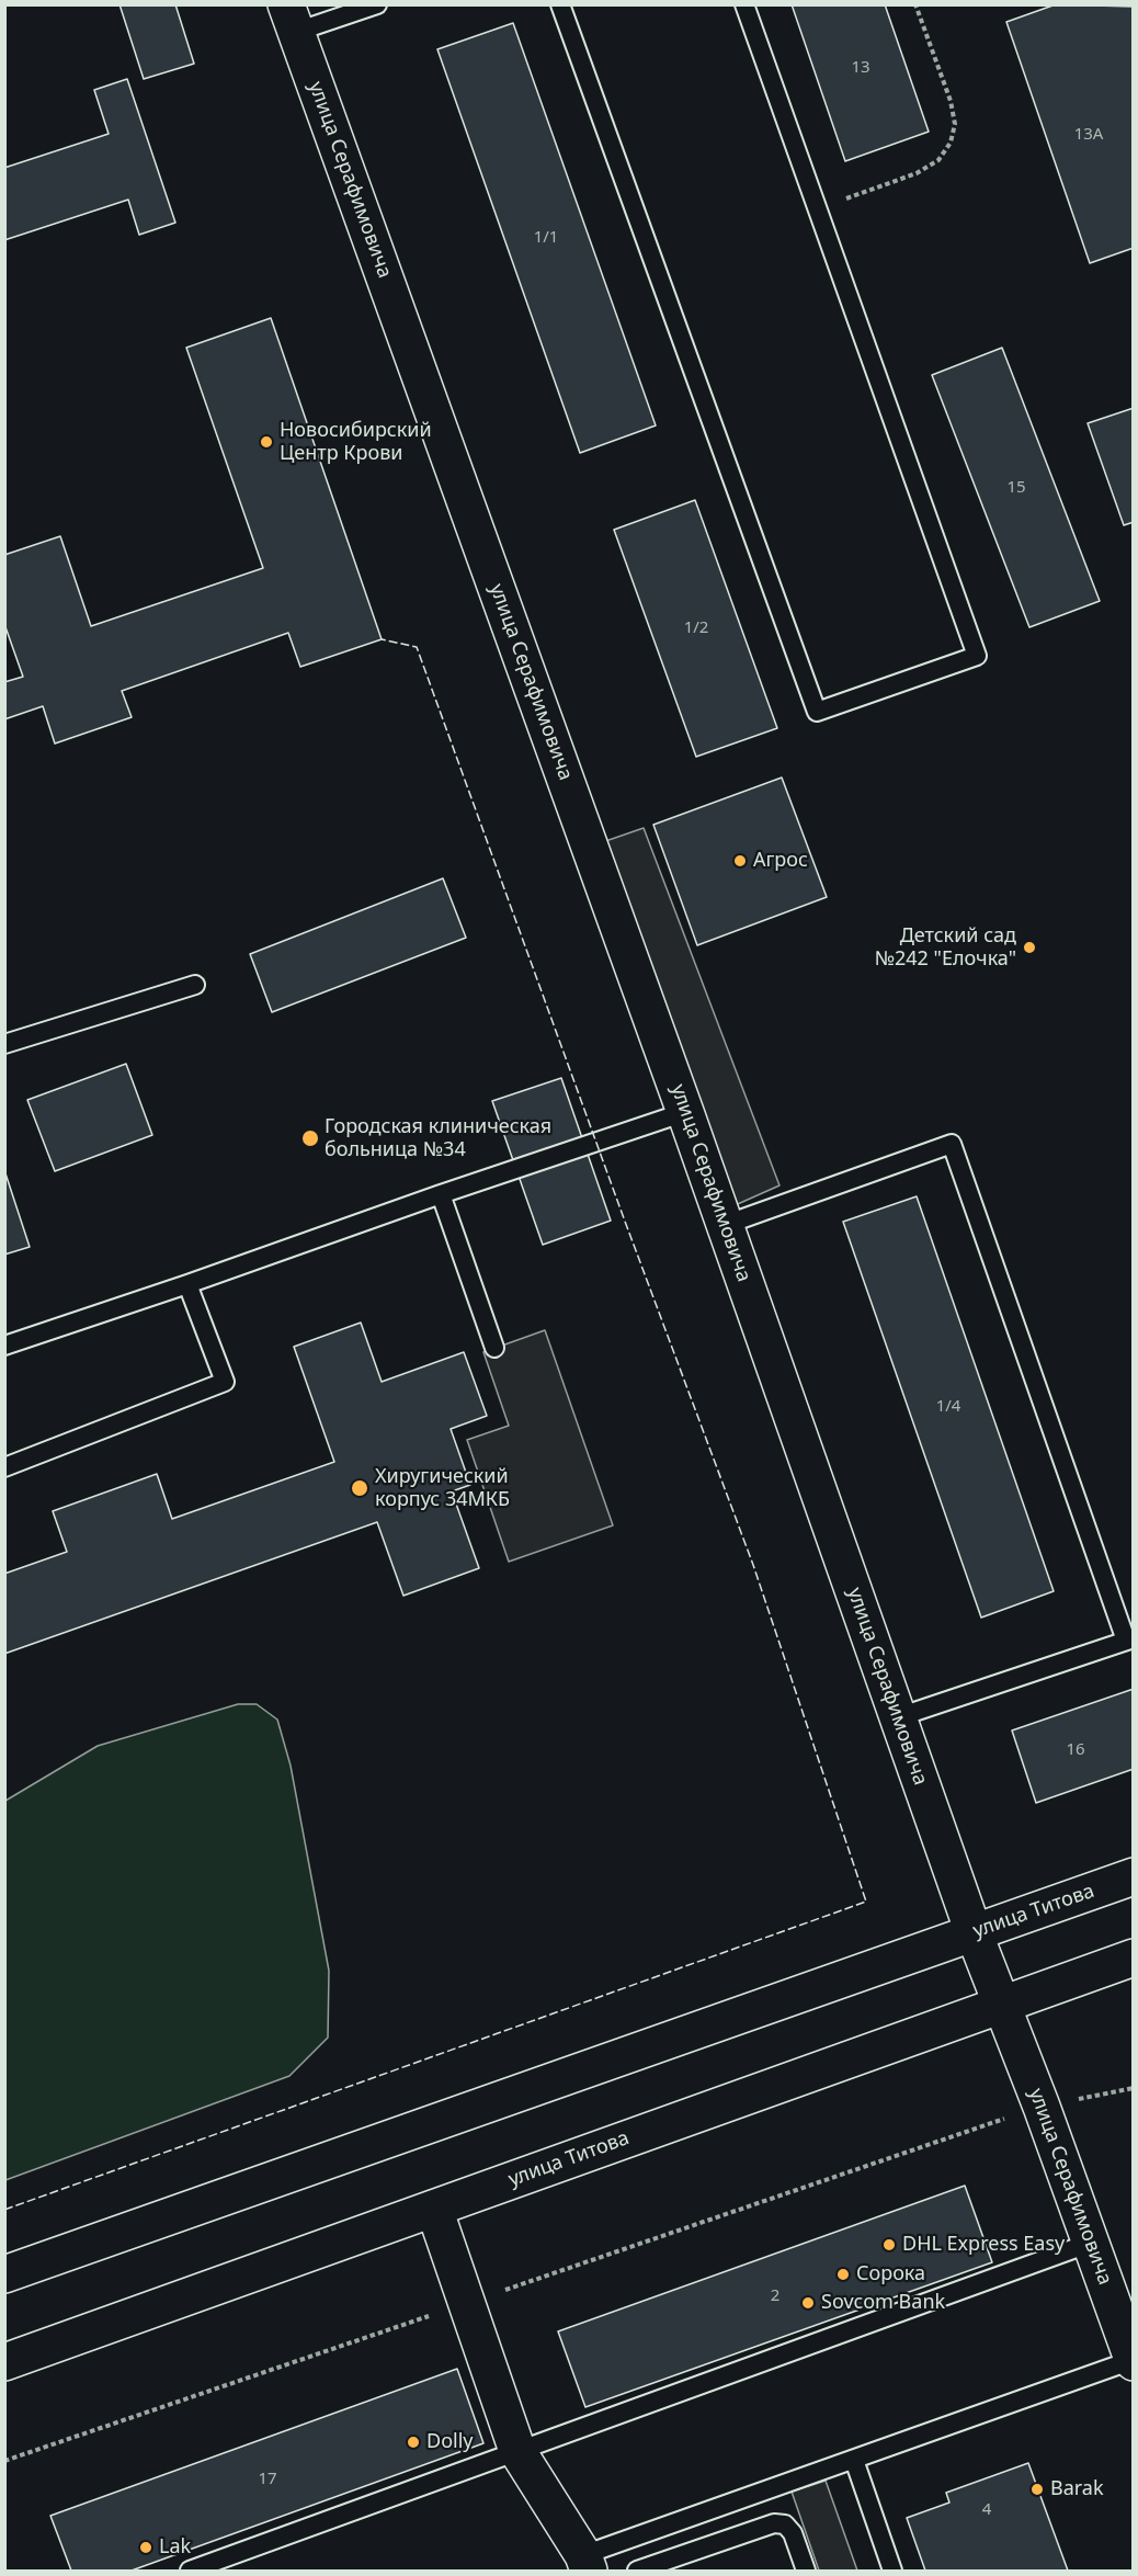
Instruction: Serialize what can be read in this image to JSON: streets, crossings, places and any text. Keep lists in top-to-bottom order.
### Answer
{
  "streets": {
    "street": ["улица Серафимовича", "улица Титова"]
  },
  "crossings": [
    ["улица Серафимовича", "улица Титова"]
  ],
  "places": [
    "Новосибирский Центр Крови",
    "Агрос",
    "Детский сад №242 \"Елочка\"",
    "Городская клиническая больница №34",
    "Хиругический корпус 34МКБ",
    "DHL Express Easy",
    "Сорока",
    "Sovcom Bank",
    "Dolly",
    "Barak",
    "Lak"
  ],
  "house_numbers": [
    "13",
    "13А",
    "1/1",
    "15",
    "1/2",
    "1/4",
    "16",
    "2",
    "17",
    "4"
  ]
}
